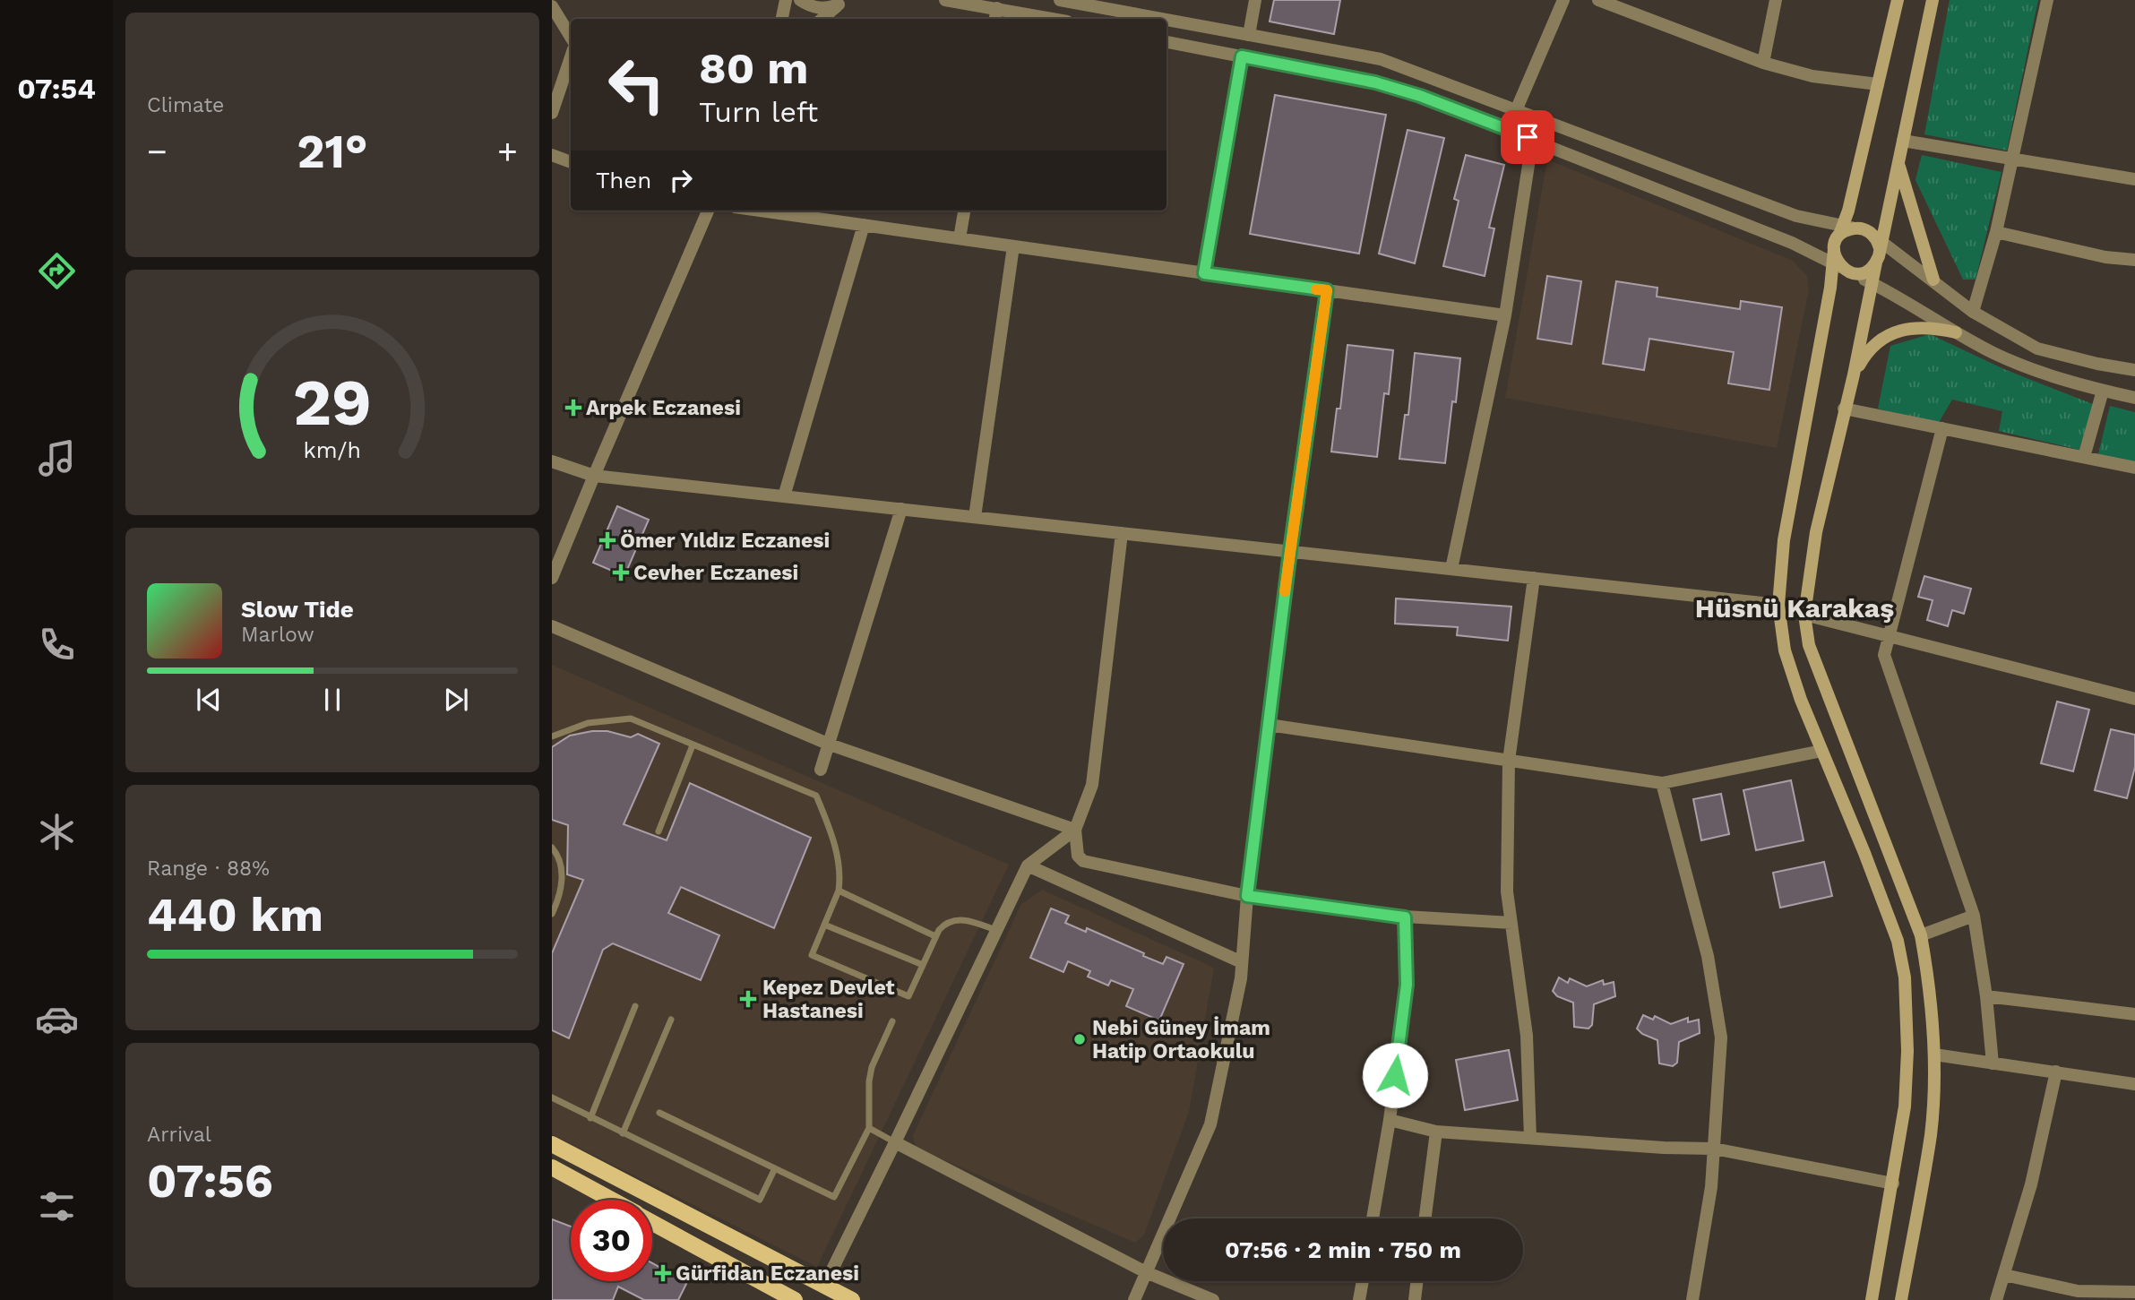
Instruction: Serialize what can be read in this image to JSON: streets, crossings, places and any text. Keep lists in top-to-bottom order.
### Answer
{
  "districts": ["Hüsnü Karakaş"],
  "places": {
    "health": [
      "Arpek Eczanesi",
      "Ömer Yıldız Eczanesi",
      "Cevher Eczanesi",
      "Kepez Devlet Hastanesi",
      "Gürfidan Eczanesi"
    ],
    "other": ["Nebi Güney İmam Hatip Ortaokulu"]
  },
  "page": {
    "tabs": "07:54",
    "tile": [
      "Climate",
      ["Range · 88%", "440 km"],
      ["Arrival", "07:56"]
    ],
    "turn": ["80 m", "Turn left"],
    "heat": ["−", "21°", "+"],
    "then": "Then",
    "song": ["Slow Tide", "Marlow"],
    "limit": "30",
    "trip": "07:56 · 2 min · 750 m",
    "gauge": ["29", "km/h"]
  }
}
